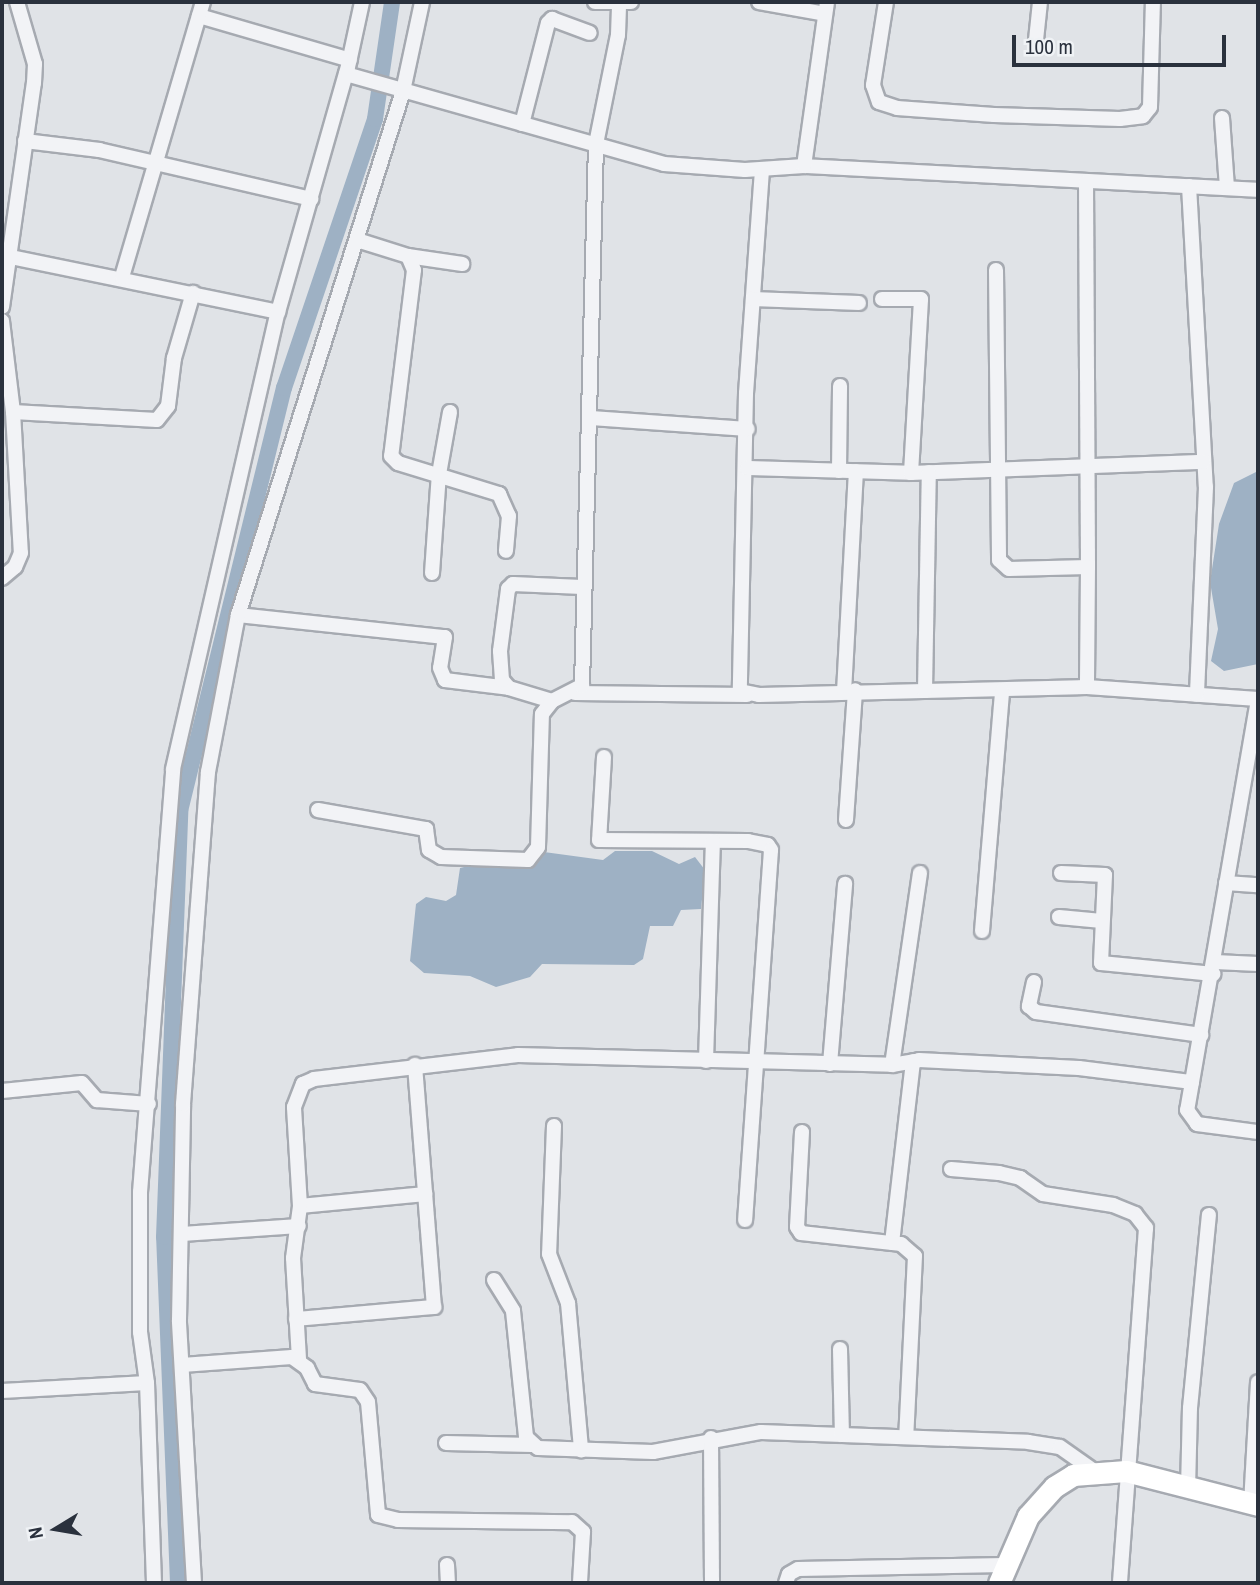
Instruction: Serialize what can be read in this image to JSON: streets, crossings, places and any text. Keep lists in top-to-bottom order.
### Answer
{
  "scale_bar": "100 m",
  "north": "left"
}
